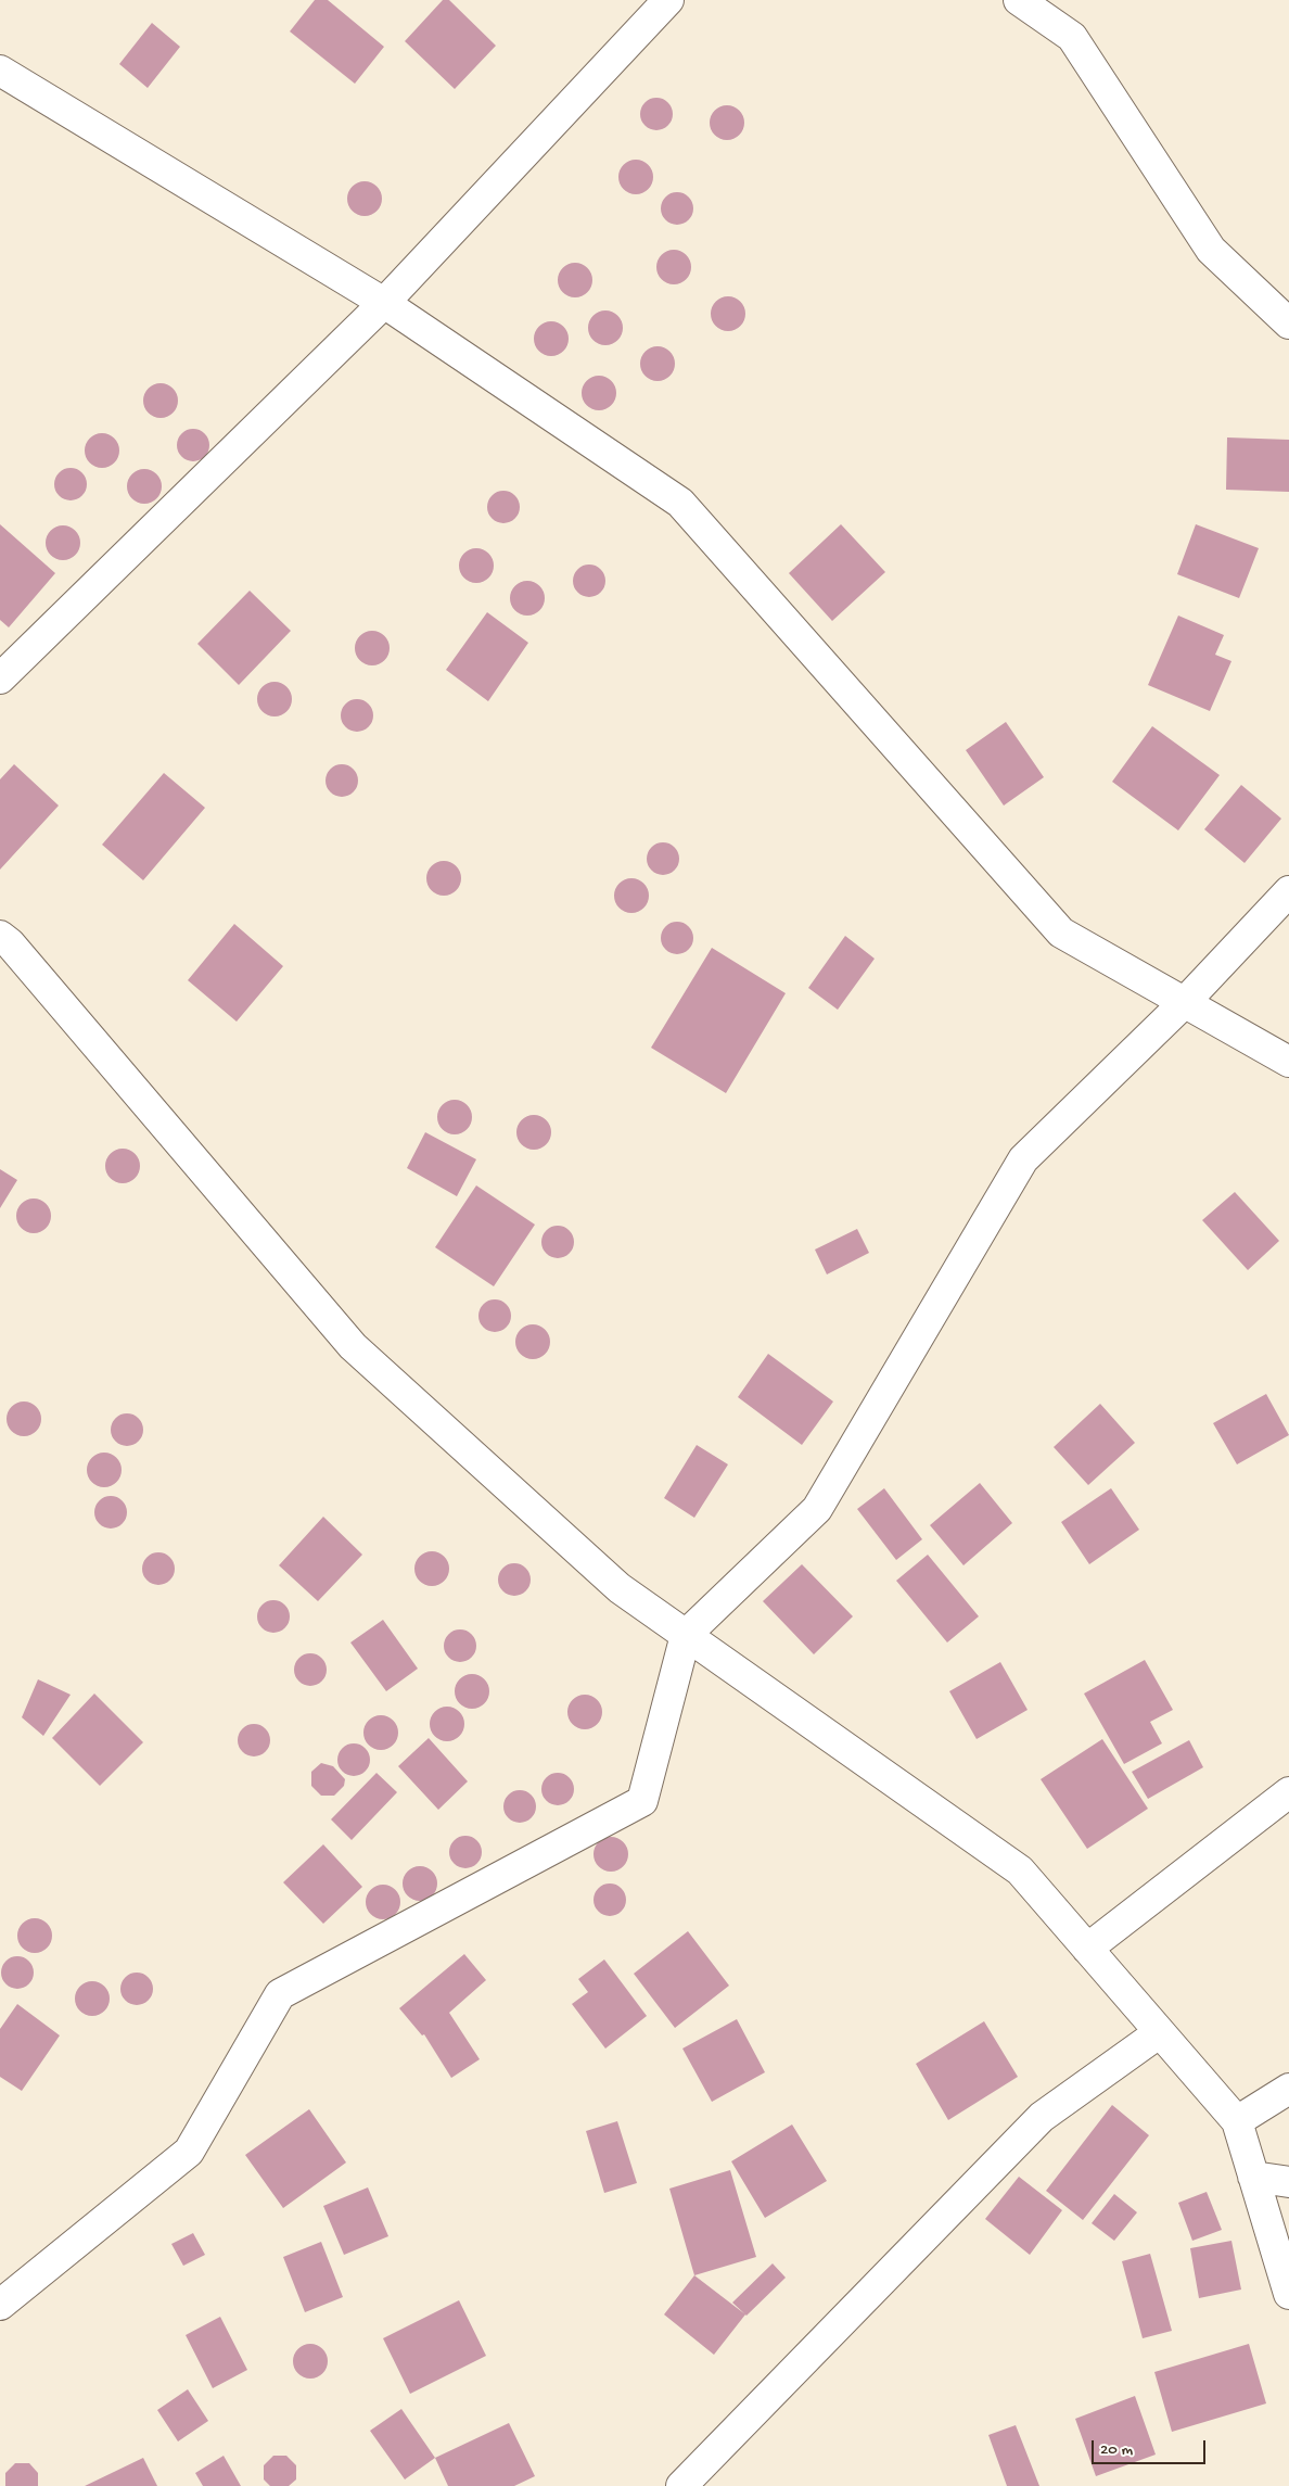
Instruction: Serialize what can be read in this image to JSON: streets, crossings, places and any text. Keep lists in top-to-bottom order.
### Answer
{
  "scale_bar": "20 m"
}
